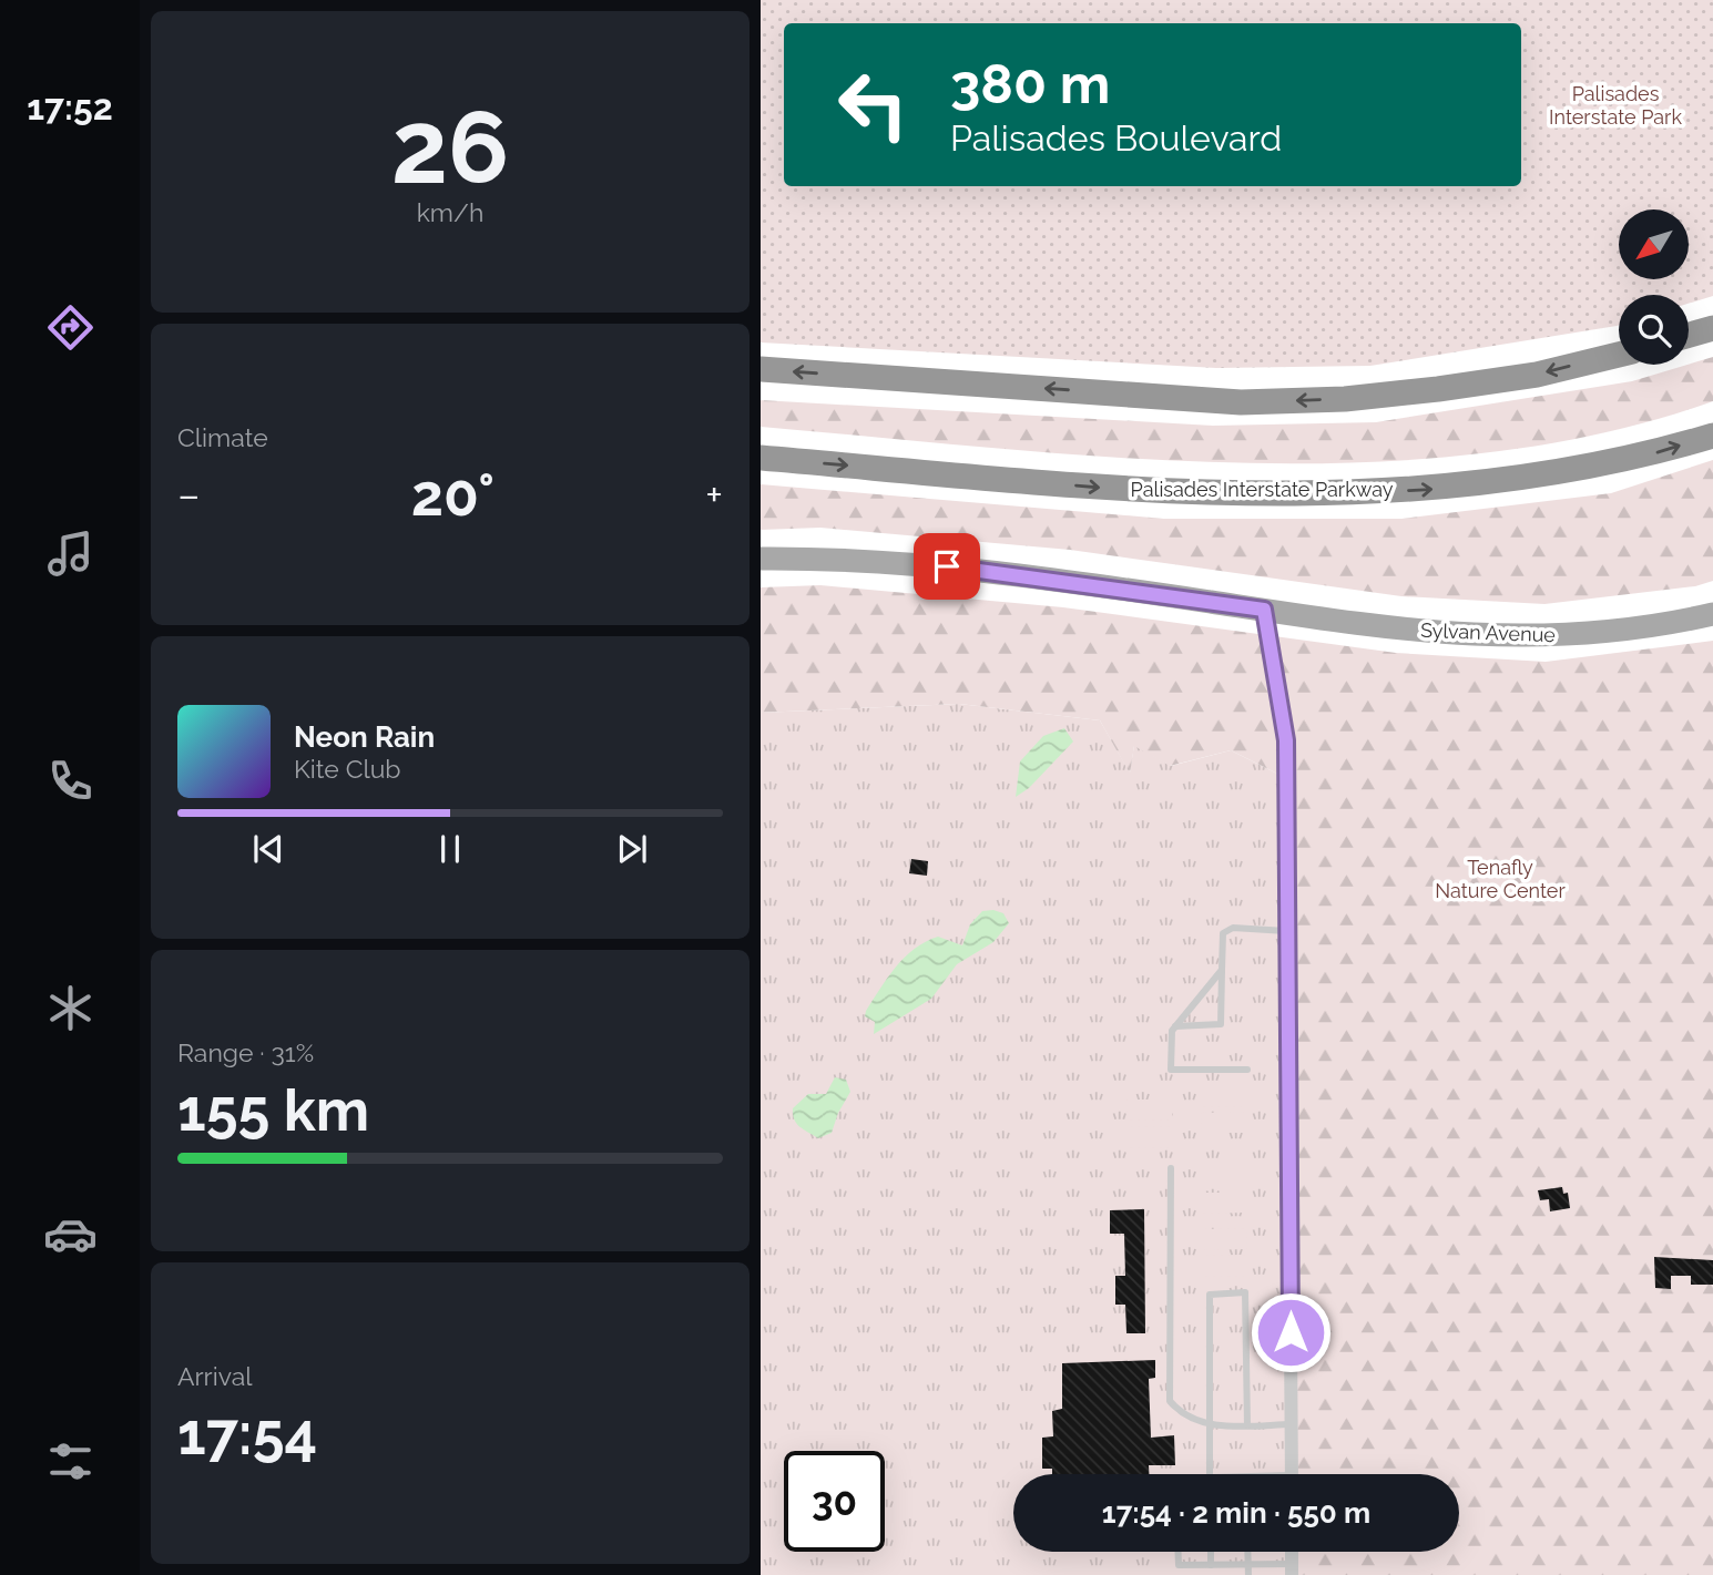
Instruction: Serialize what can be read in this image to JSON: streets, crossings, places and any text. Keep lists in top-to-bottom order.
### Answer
{
  "streets": {
    "highway": ["Palisades Interstate Parkway"],
    "main road": ["Sylvan Avenue"]
  },
  "parks": ["Palisades Interstate Park", "Tenafly Nature Center"],
  "north": "bottom left",
  "page": {
    "tabs": "17:52",
    "tile": [
      ["26", "km/h"],
      "Climate",
      ["Range · 31%", "155 km"],
      ["Arrival", "17:54"]
    ],
    "turn": ["380 m", "Palisades Boulevard"],
    "heat": ["−", "20°", "+"],
    "song": ["Neon Rain", "Kite Club"],
    "limit": "30",
    "trip": "17:54 · 2 min · 550 m"
  }
}
